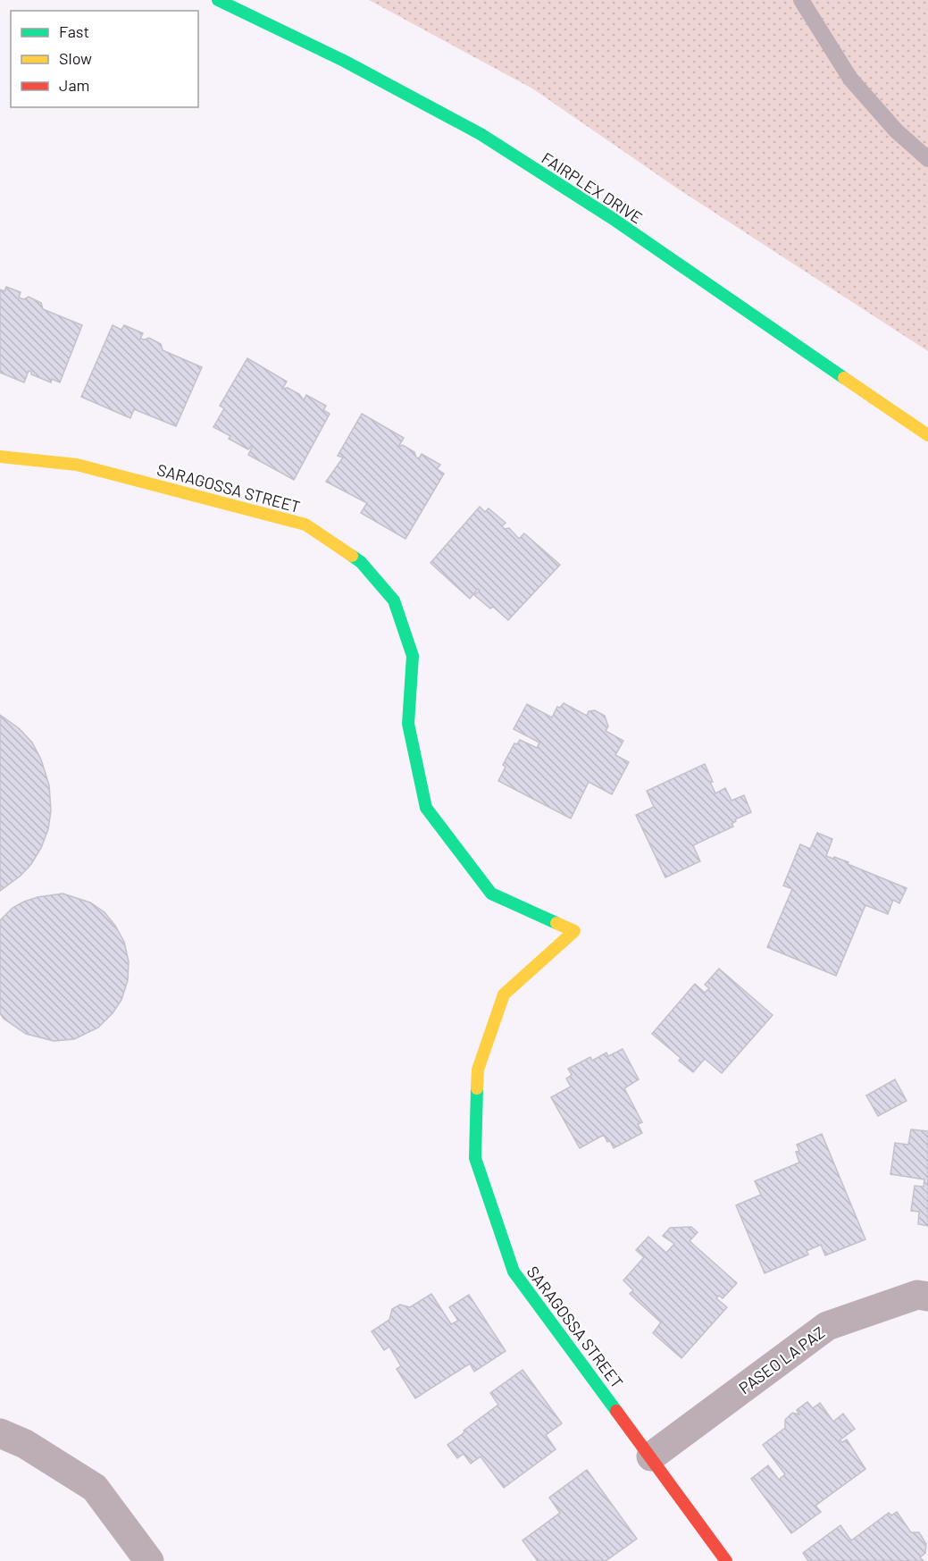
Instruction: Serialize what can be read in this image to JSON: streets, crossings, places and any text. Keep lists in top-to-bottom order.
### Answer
{
  "streets": {
    "street": ["FAIRPLEX DRIVE", "SARAGOSSA STREET", "PASEO LA PAZ"]
  },
  "crossings": [
    ["SARAGOSSA STREET", "PASEO LA PAZ"]
  ],
  "legend": ["Fast", "Slow", "Jam"]
}
